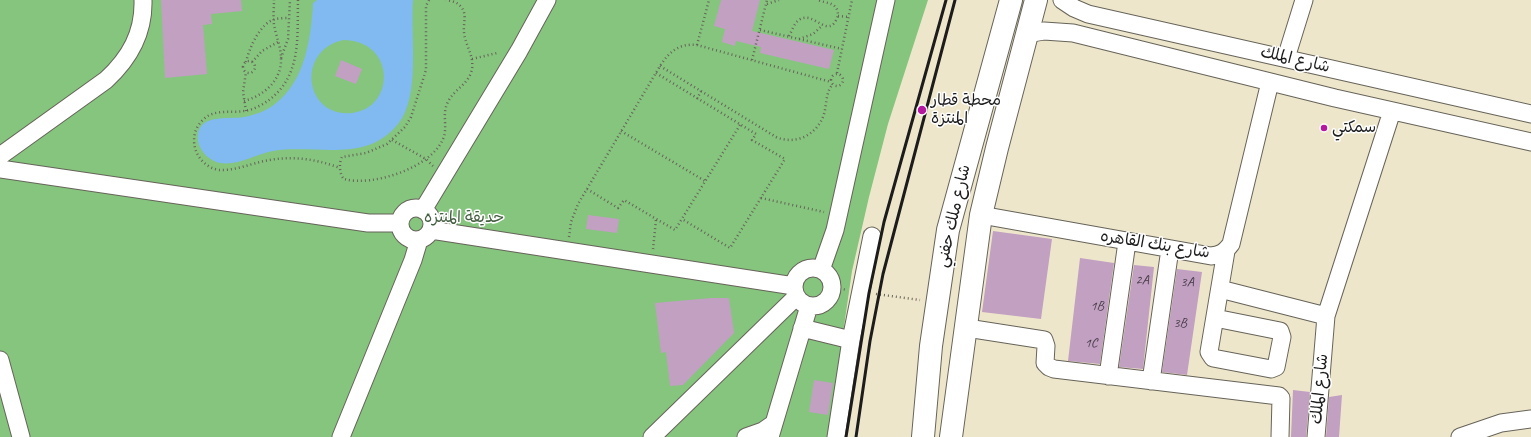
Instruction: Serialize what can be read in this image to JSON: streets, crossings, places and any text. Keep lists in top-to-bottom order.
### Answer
{
  "streets": {
    "highway": ["شارع ملك حفني"],
    "street": ["شارع الملك", "شارع بنك القاهره"]
  },
  "crossings": [
    ["شارع الملك", "شارع ملك حفني"],
    ["شارع الملك", "شارع بنك القاهره"],
    ["شارع ملك حفني", "شارع بنك القاهره"]
  ],
  "parks": ["حديقة المنتزه"],
  "places": ["محطة قطار المنتزة", "سمكتي"],
  "house_numbers": [
    "2A",
    "3A",
    "1B",
    "3B",
    "1C"
  ]
}
